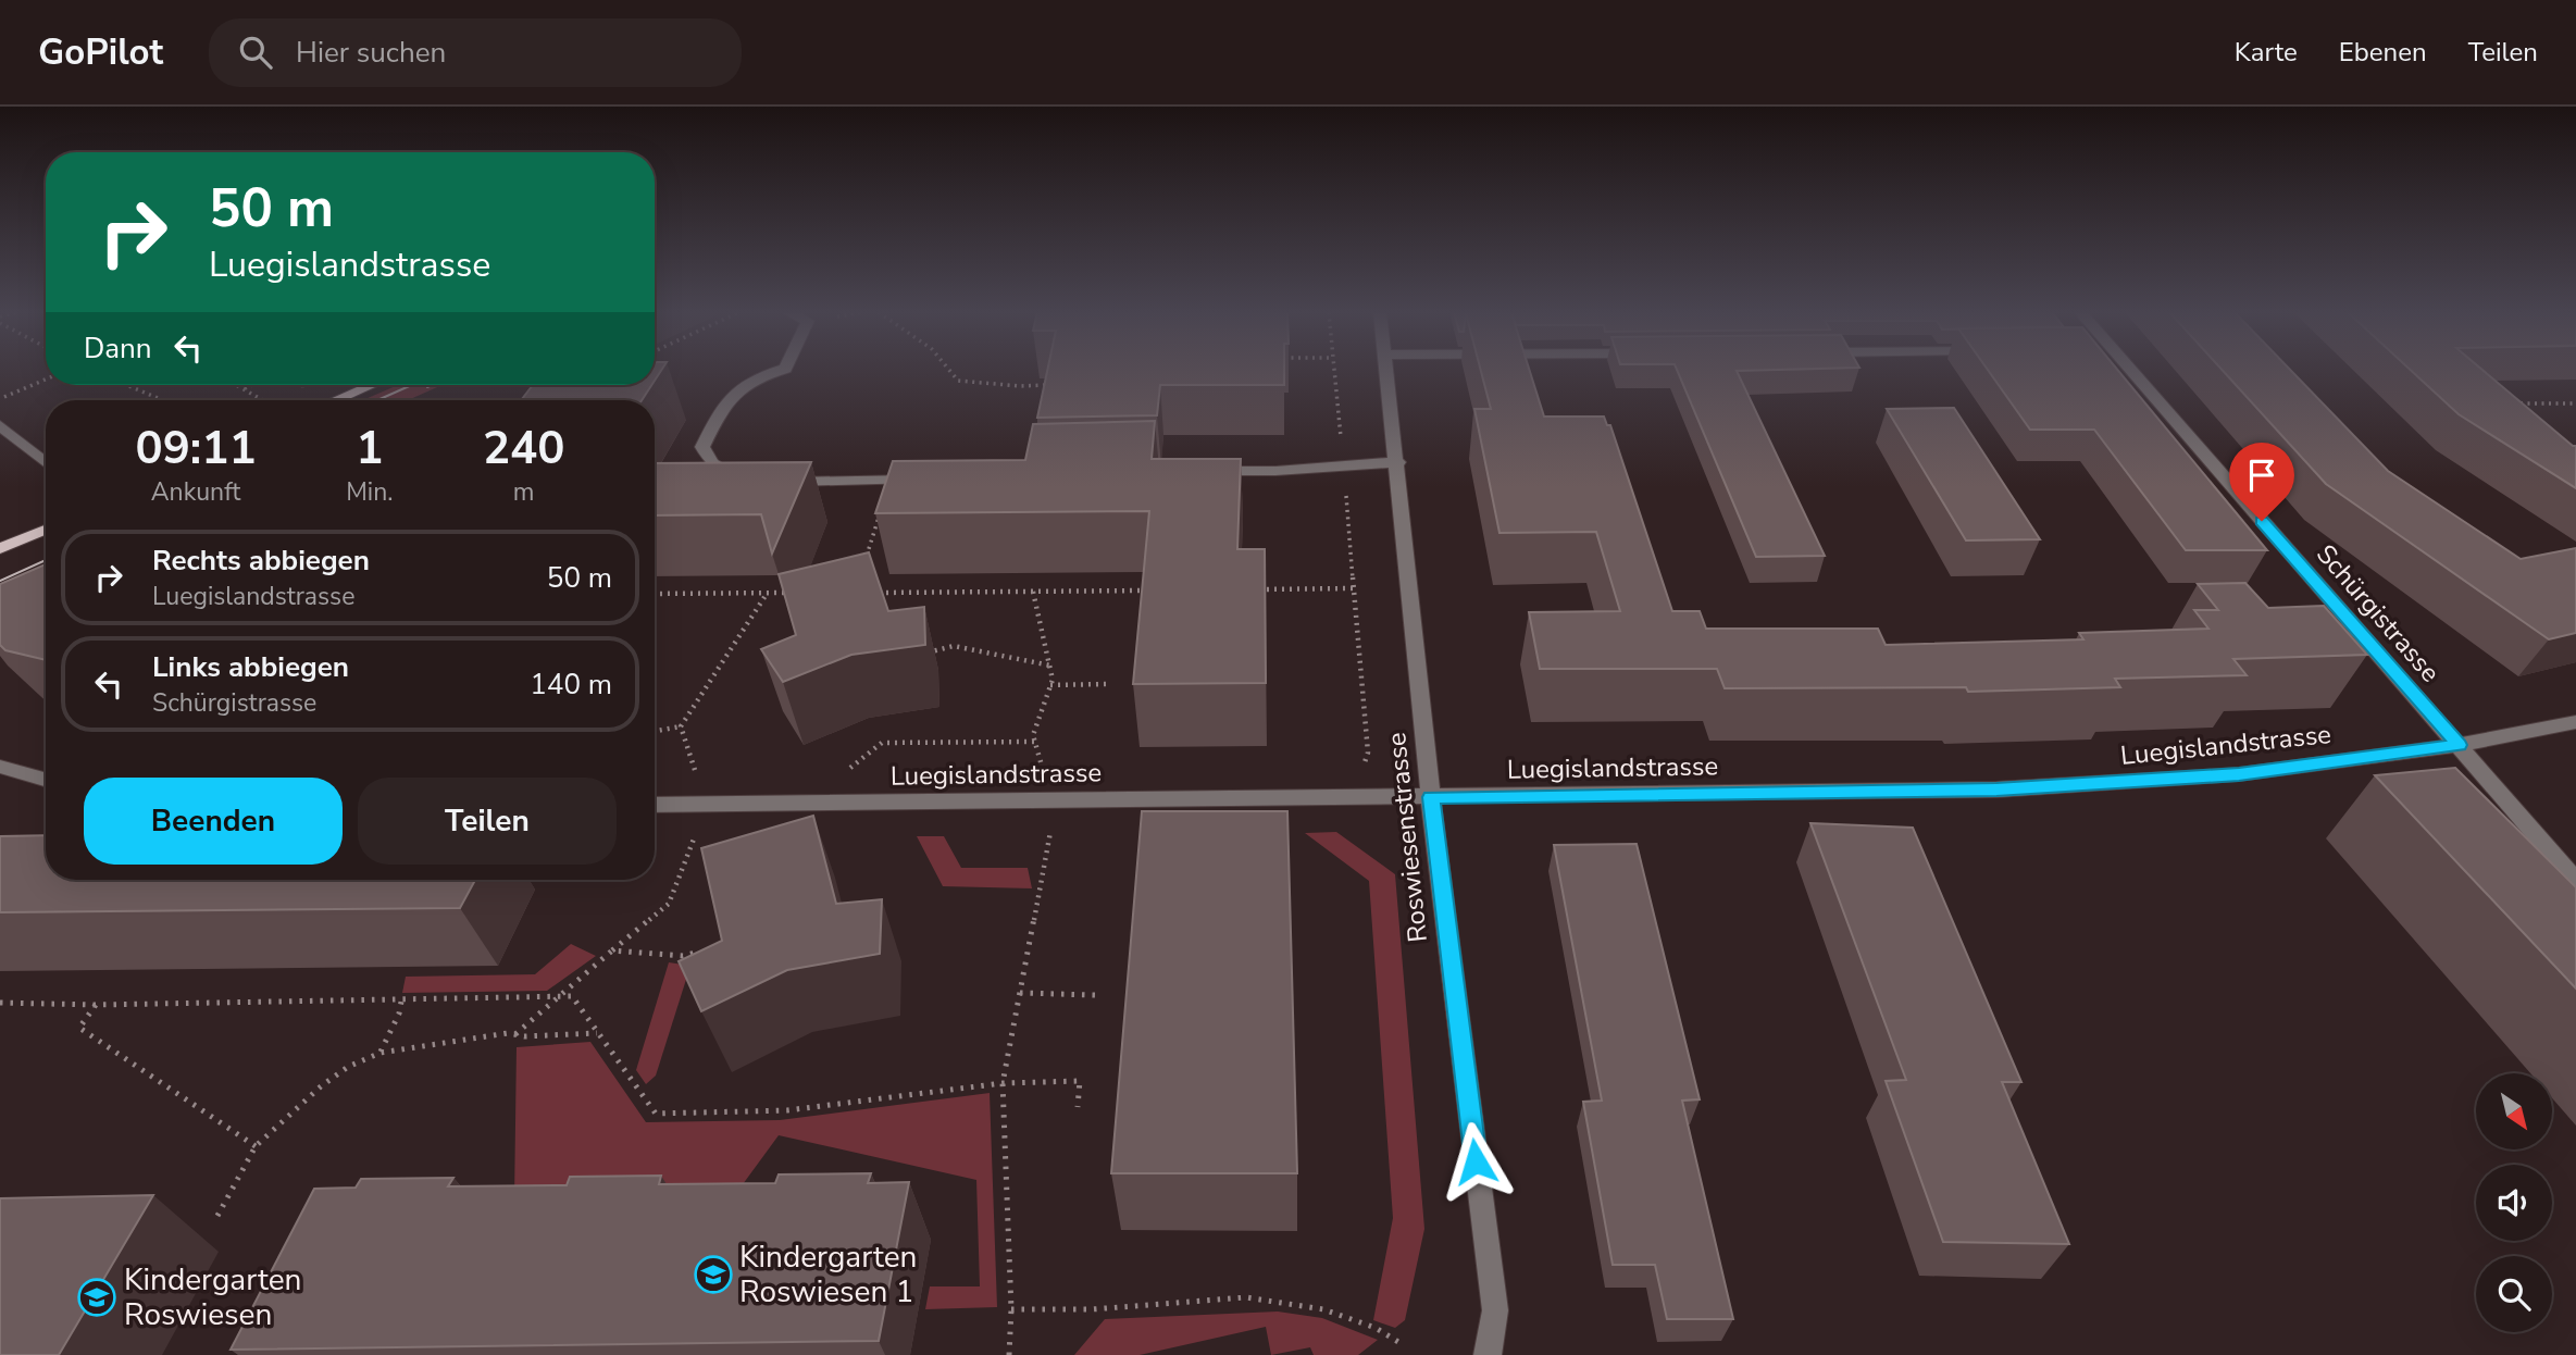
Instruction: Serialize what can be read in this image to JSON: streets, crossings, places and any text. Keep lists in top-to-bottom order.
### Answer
{
  "streets": {
    "street": ["Schürgistrasse", "Luegislandstrasse", "Roswiesenstrasse"]
  },
  "crossings": [
    ["Schürgistrasse", "Luegislandstrasse"],
    ["Luegislandstrasse", "Roswiesenstrasse"]
  ],
  "places": {
    "school or university": ["Kindergarten Roswiesen 1", "Kindergarten Roswiesen"]
  },
  "north": "bottom right",
  "page": {
    "header": "GoPilot",
    "search": "Hier suchen",
    "nav": ["Karte", "Ebenen", "Teilen"],
    "turn": ["50 m", "Luegislandstrasse"],
    "then": "Dann",
    "eta": [
      "09:11",
      "Ankunft",
      "1",
      "Min.",
      "240",
      "m"
    ],
    "list": [
      {
        "name": "Rechts abbiegen",
        "note": "Luegislandstrasse",
        "value": "50 m"
      },
      {
        "name": "Links abbiegen",
        "note": "Schürgistrasse",
        "value": "140 m"
      }
    ],
    "buttons": ["Beenden", "Teilen"]
  }
}
